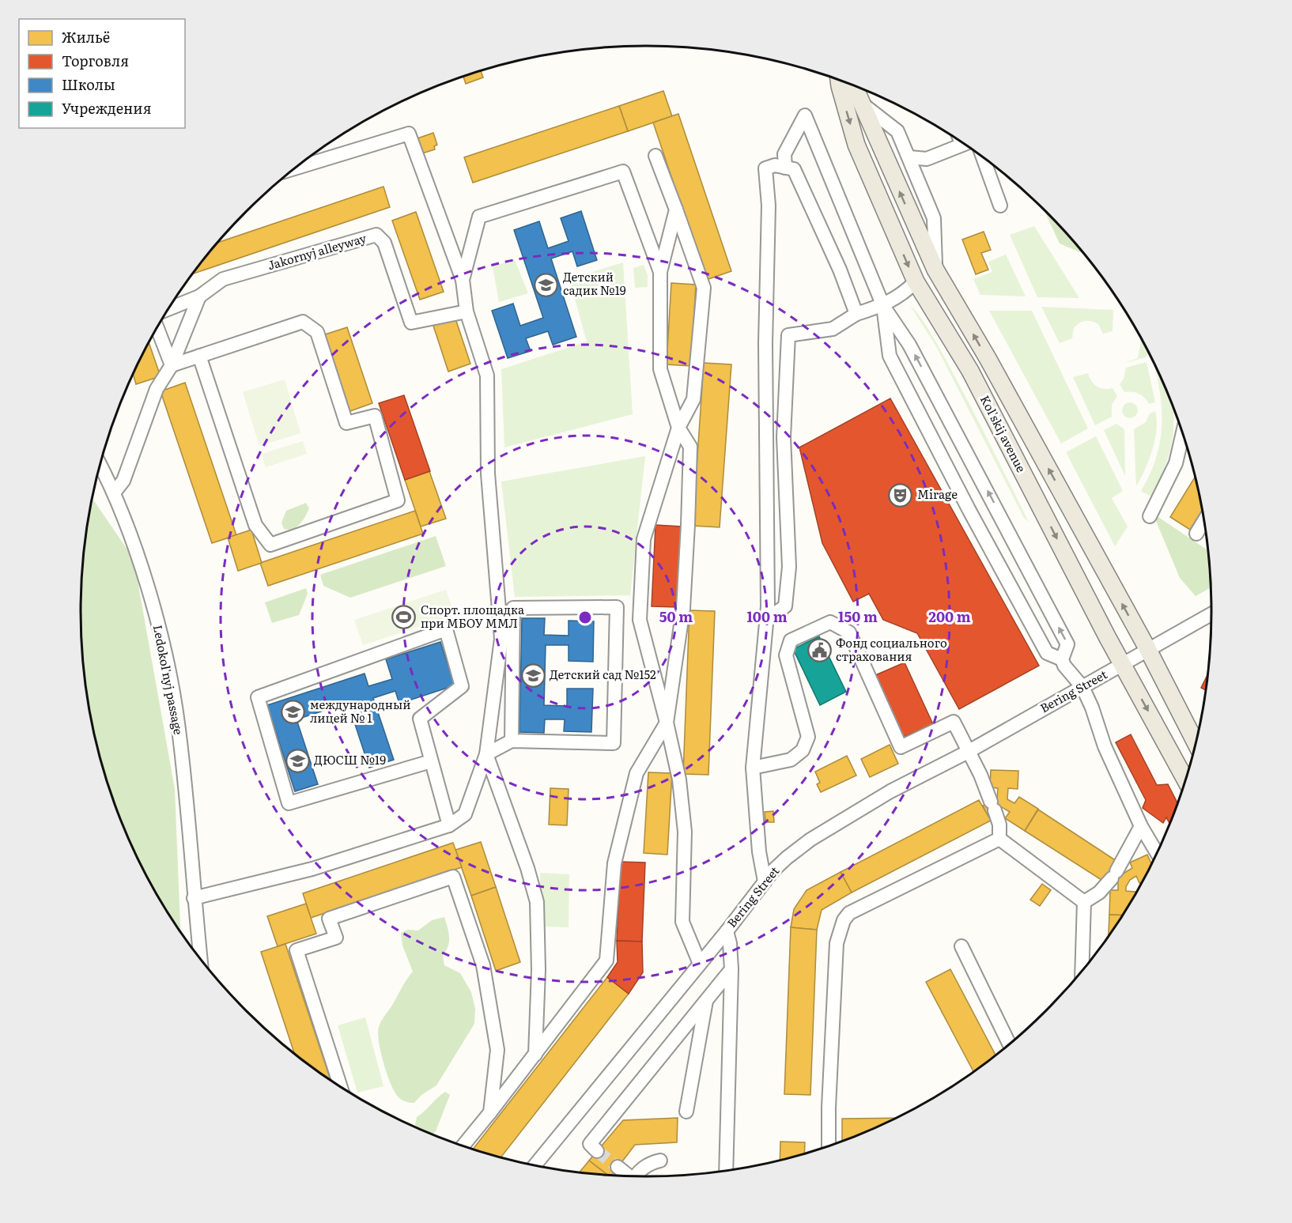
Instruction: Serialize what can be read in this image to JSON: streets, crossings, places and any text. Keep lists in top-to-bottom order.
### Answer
{
  "streets": {
    "main road": ["Kol'skij avenue"],
    "street": ["Jakornyj alleyway", "Ledokol'nyj passage", "Bering Street"]
  },
  "crossings": [
    ["Kol'skij avenue", "Bering Street"]
  ],
  "places": {
    "school or university": [
      "Детский садик №19",
      "Детский сад №152",
      "международный лицей № 1",
      "ДЮСШ №19"
    ],
    "theatre": ["Mirage"],
    "sports": ["Спорт. площадка при МБОУ ММЛ"],
    "public building": ["Фонд социального страхования"]
  },
  "legend": [
    "Жильё",
    "Торговля",
    "Школы",
    "Учреждения"
  ],
  "rings": [
    "50 m",
    "100 m",
    "150 m",
    "200 m"
  ]
}
